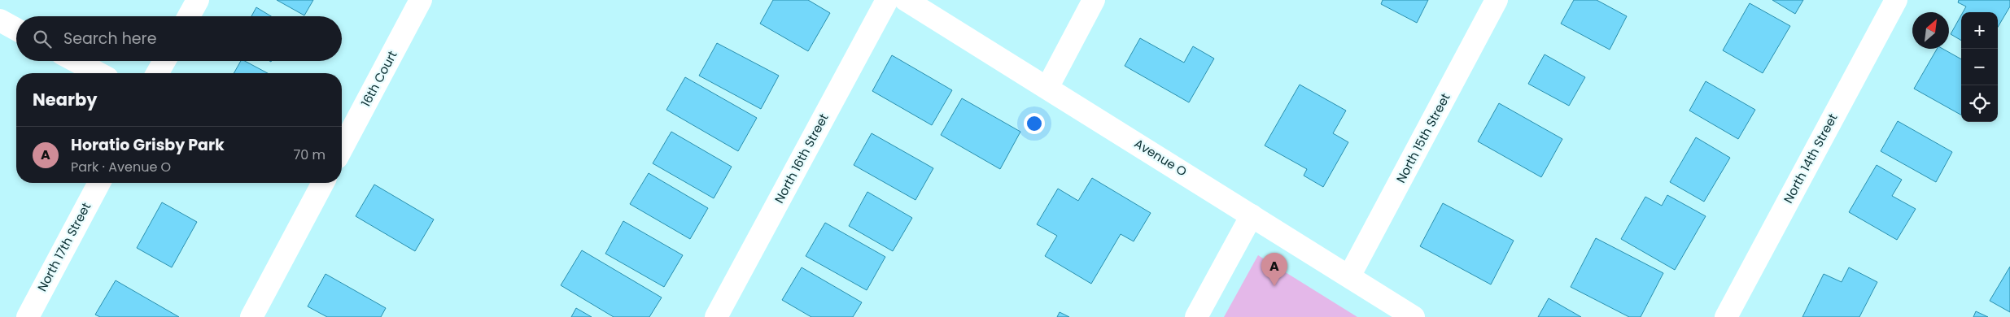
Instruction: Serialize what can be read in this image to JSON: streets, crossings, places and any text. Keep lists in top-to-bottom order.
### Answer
{
  "streets": {
    "street": [
      "16th Court",
      "North 15th Street",
      "Avenue O",
      "North 16th Street",
      "North 14th Street",
      "North 17th Street"
    ]
  },
  "crossings": [
    ["North 15th Street", "Avenue O"]
  ],
  "north": "top right",
  "page": {
    "map_buttons": ["+", "−"],
    "search": "Search here",
    "heading": "Nearby",
    "list": [
      {
        "mark": "A",
        "name": "Horatio Grisby Park",
        "note": "Park · Avenue O",
        "value": "70 m"
      }
    ],
    "pins": "A"
  }
}
